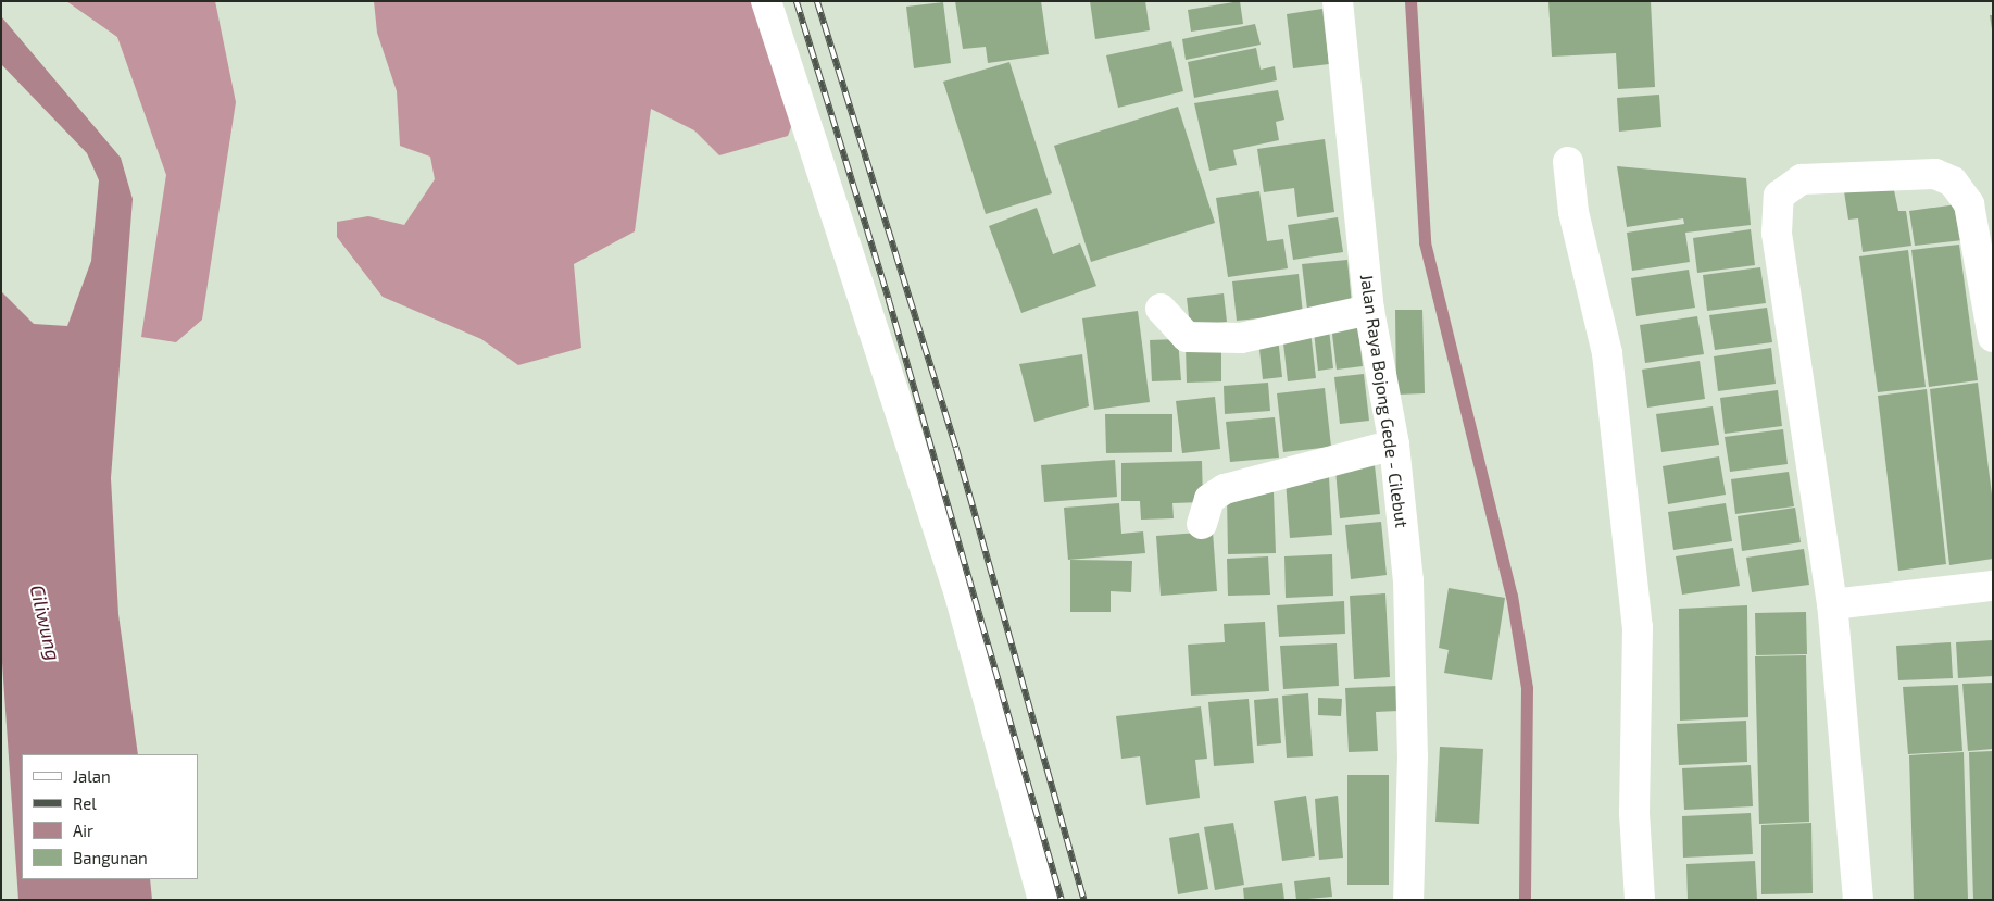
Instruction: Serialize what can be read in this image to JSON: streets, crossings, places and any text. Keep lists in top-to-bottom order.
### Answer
{
  "streets": {
    "street": ["Jalan Raya Bojong Gede - Cilebut"]
  },
  "water": ["Ciliwung"],
  "legend": [
    "Jalan",
    "Rel",
    "Air",
    "Bangunan"
  ]
}
